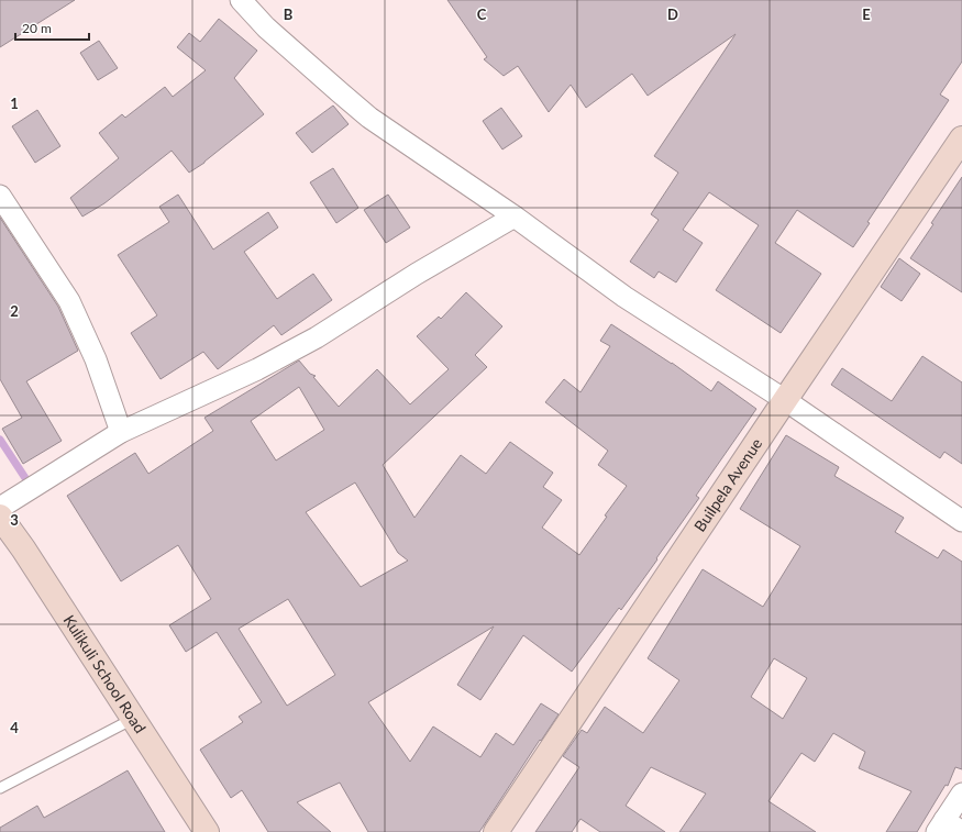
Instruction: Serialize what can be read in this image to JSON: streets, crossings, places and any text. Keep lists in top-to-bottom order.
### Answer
{
  "streets": {
    "street": ["Builpela Avenue", "Kulikuli School Road"]
  },
  "scale_bar": "20 m",
  "grid": {
    "columns": [
      "B",
      "C",
      "D",
      "E"
    ],
    "rows": [
      "1",
      "2",
      "3",
      "4"
    ]
  }
}
